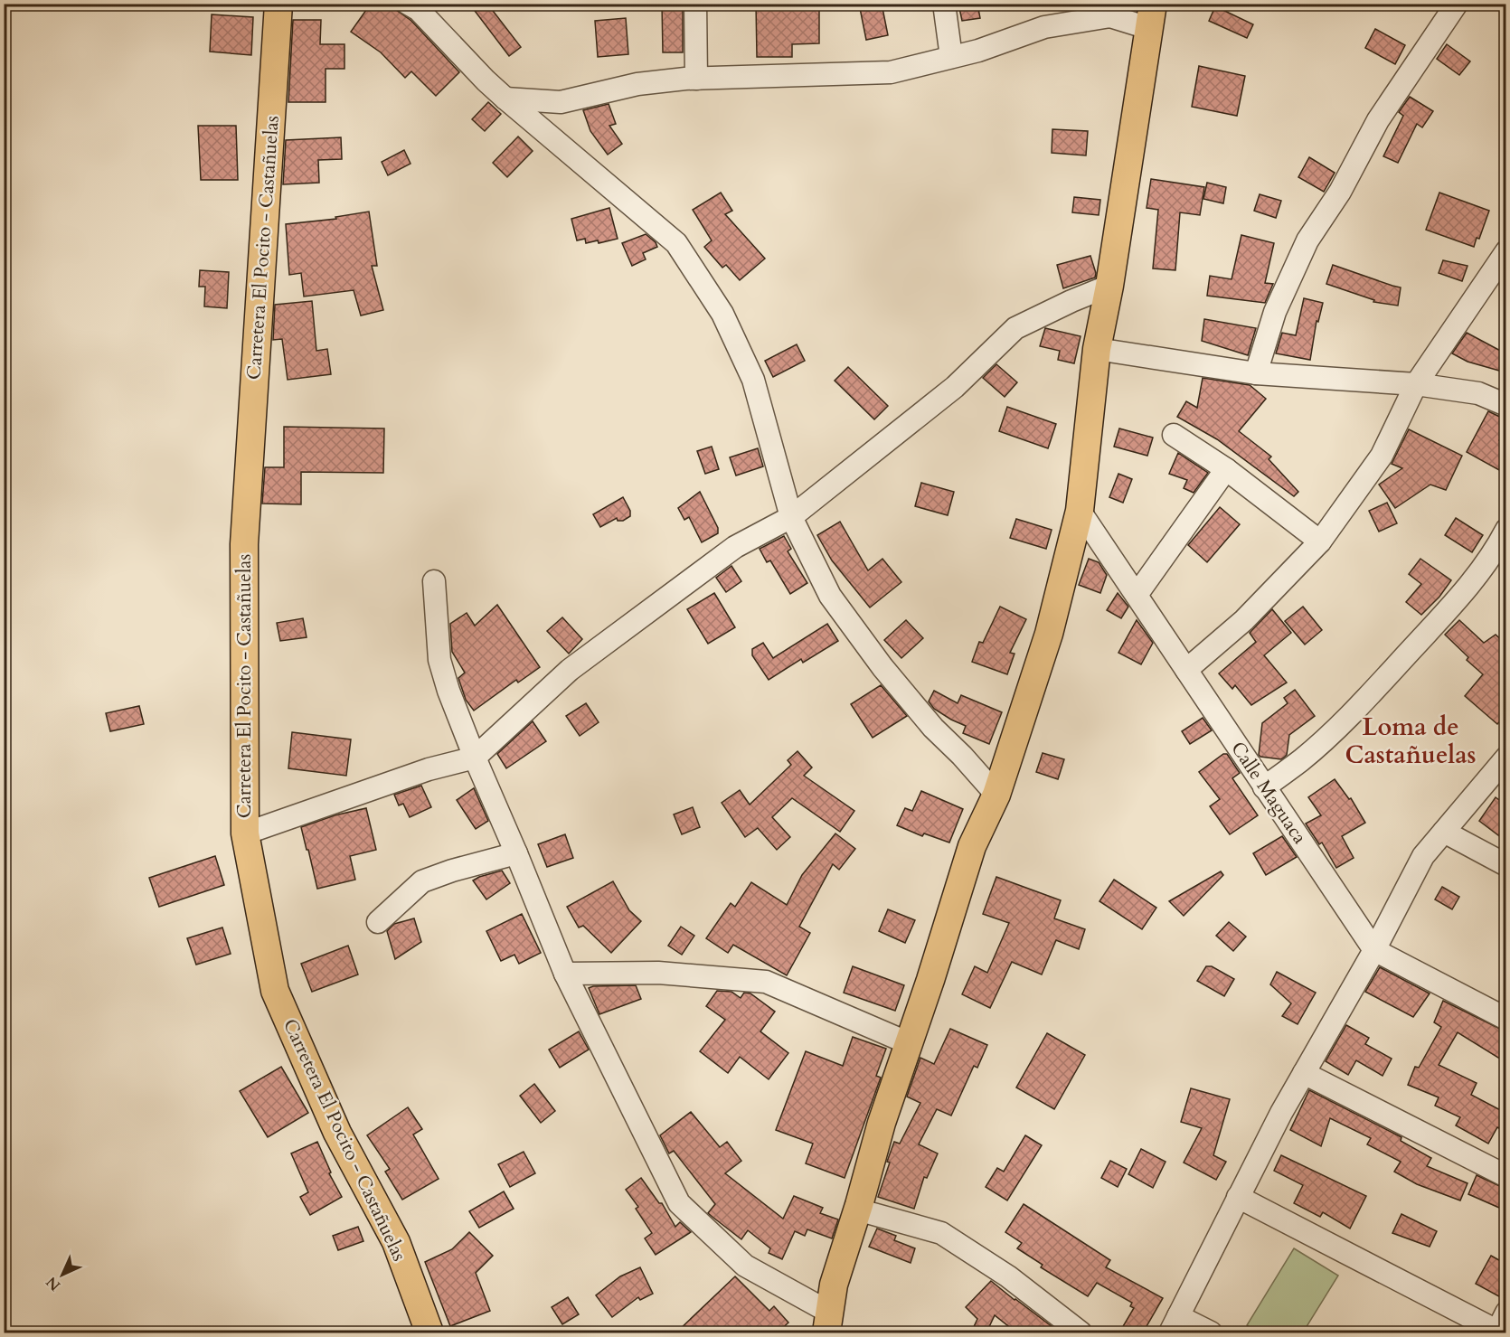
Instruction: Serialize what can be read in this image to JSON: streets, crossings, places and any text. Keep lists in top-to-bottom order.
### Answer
{
  "streets": {
    "main road": ["Carretera El Pocito - Castañuelas"],
    "street": ["Calle Maguaca"]
  },
  "districts": ["Loma de Castañuelas"],
  "north": "bottom left"
}
